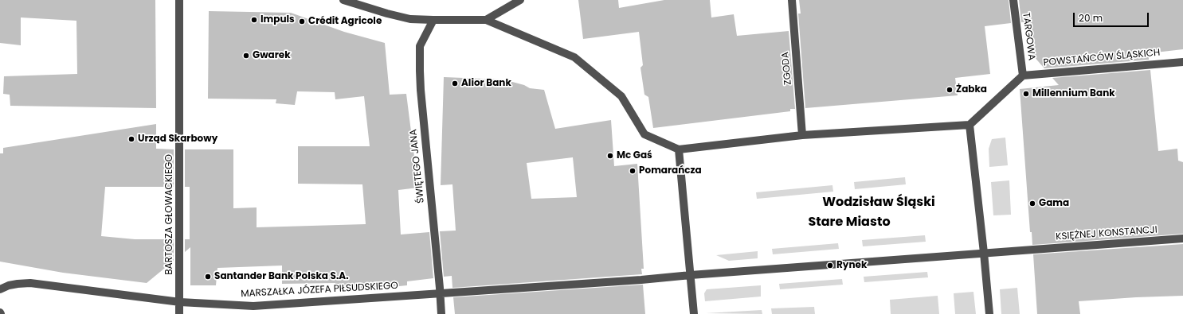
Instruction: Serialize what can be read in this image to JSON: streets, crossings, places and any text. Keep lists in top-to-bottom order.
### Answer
{
  "streets": {
    "street": [
      "TARGOWA",
      "POWSTAŃCÓW ŚLĄSKICH",
      "ZGODA",
      "ŚWIĘTEGO JANA",
      "BARTOSZA GŁOWACKIEGO",
      "KSIĘŻNEJ KONSTANCJI",
      "MARSZAŁKA JÓZEFA PIŁSUDSKIEGO"
    ]
  },
  "crossings": [
    ["TARGOWA", "POWSTAŃCÓW ŚLĄSKICH"],
    ["ŚWIĘTEGO JANA", "MARSZAŁKA JÓZEFA PIŁSUDSKIEGO"],
    ["BARTOSZA GŁOWACKIEGO", "MARSZAŁKA JÓZEFA PIŁSUDSKIEGO"]
  ],
  "districts": ["Wodzisław Śląski", "Stare Miasto"],
  "places": [
    "Impuls",
    "Crédit Agricole",
    "Gwarek",
    "Alior Bank",
    "Żabka",
    "Millennium Bank",
    "Urząd Skarbowy",
    "Mc Gaś",
    "Pomarańcza",
    "Gama",
    "Rynek",
    "Santander Bank Polska S.A."
  ],
  "scale_bar": "20 m"
}
